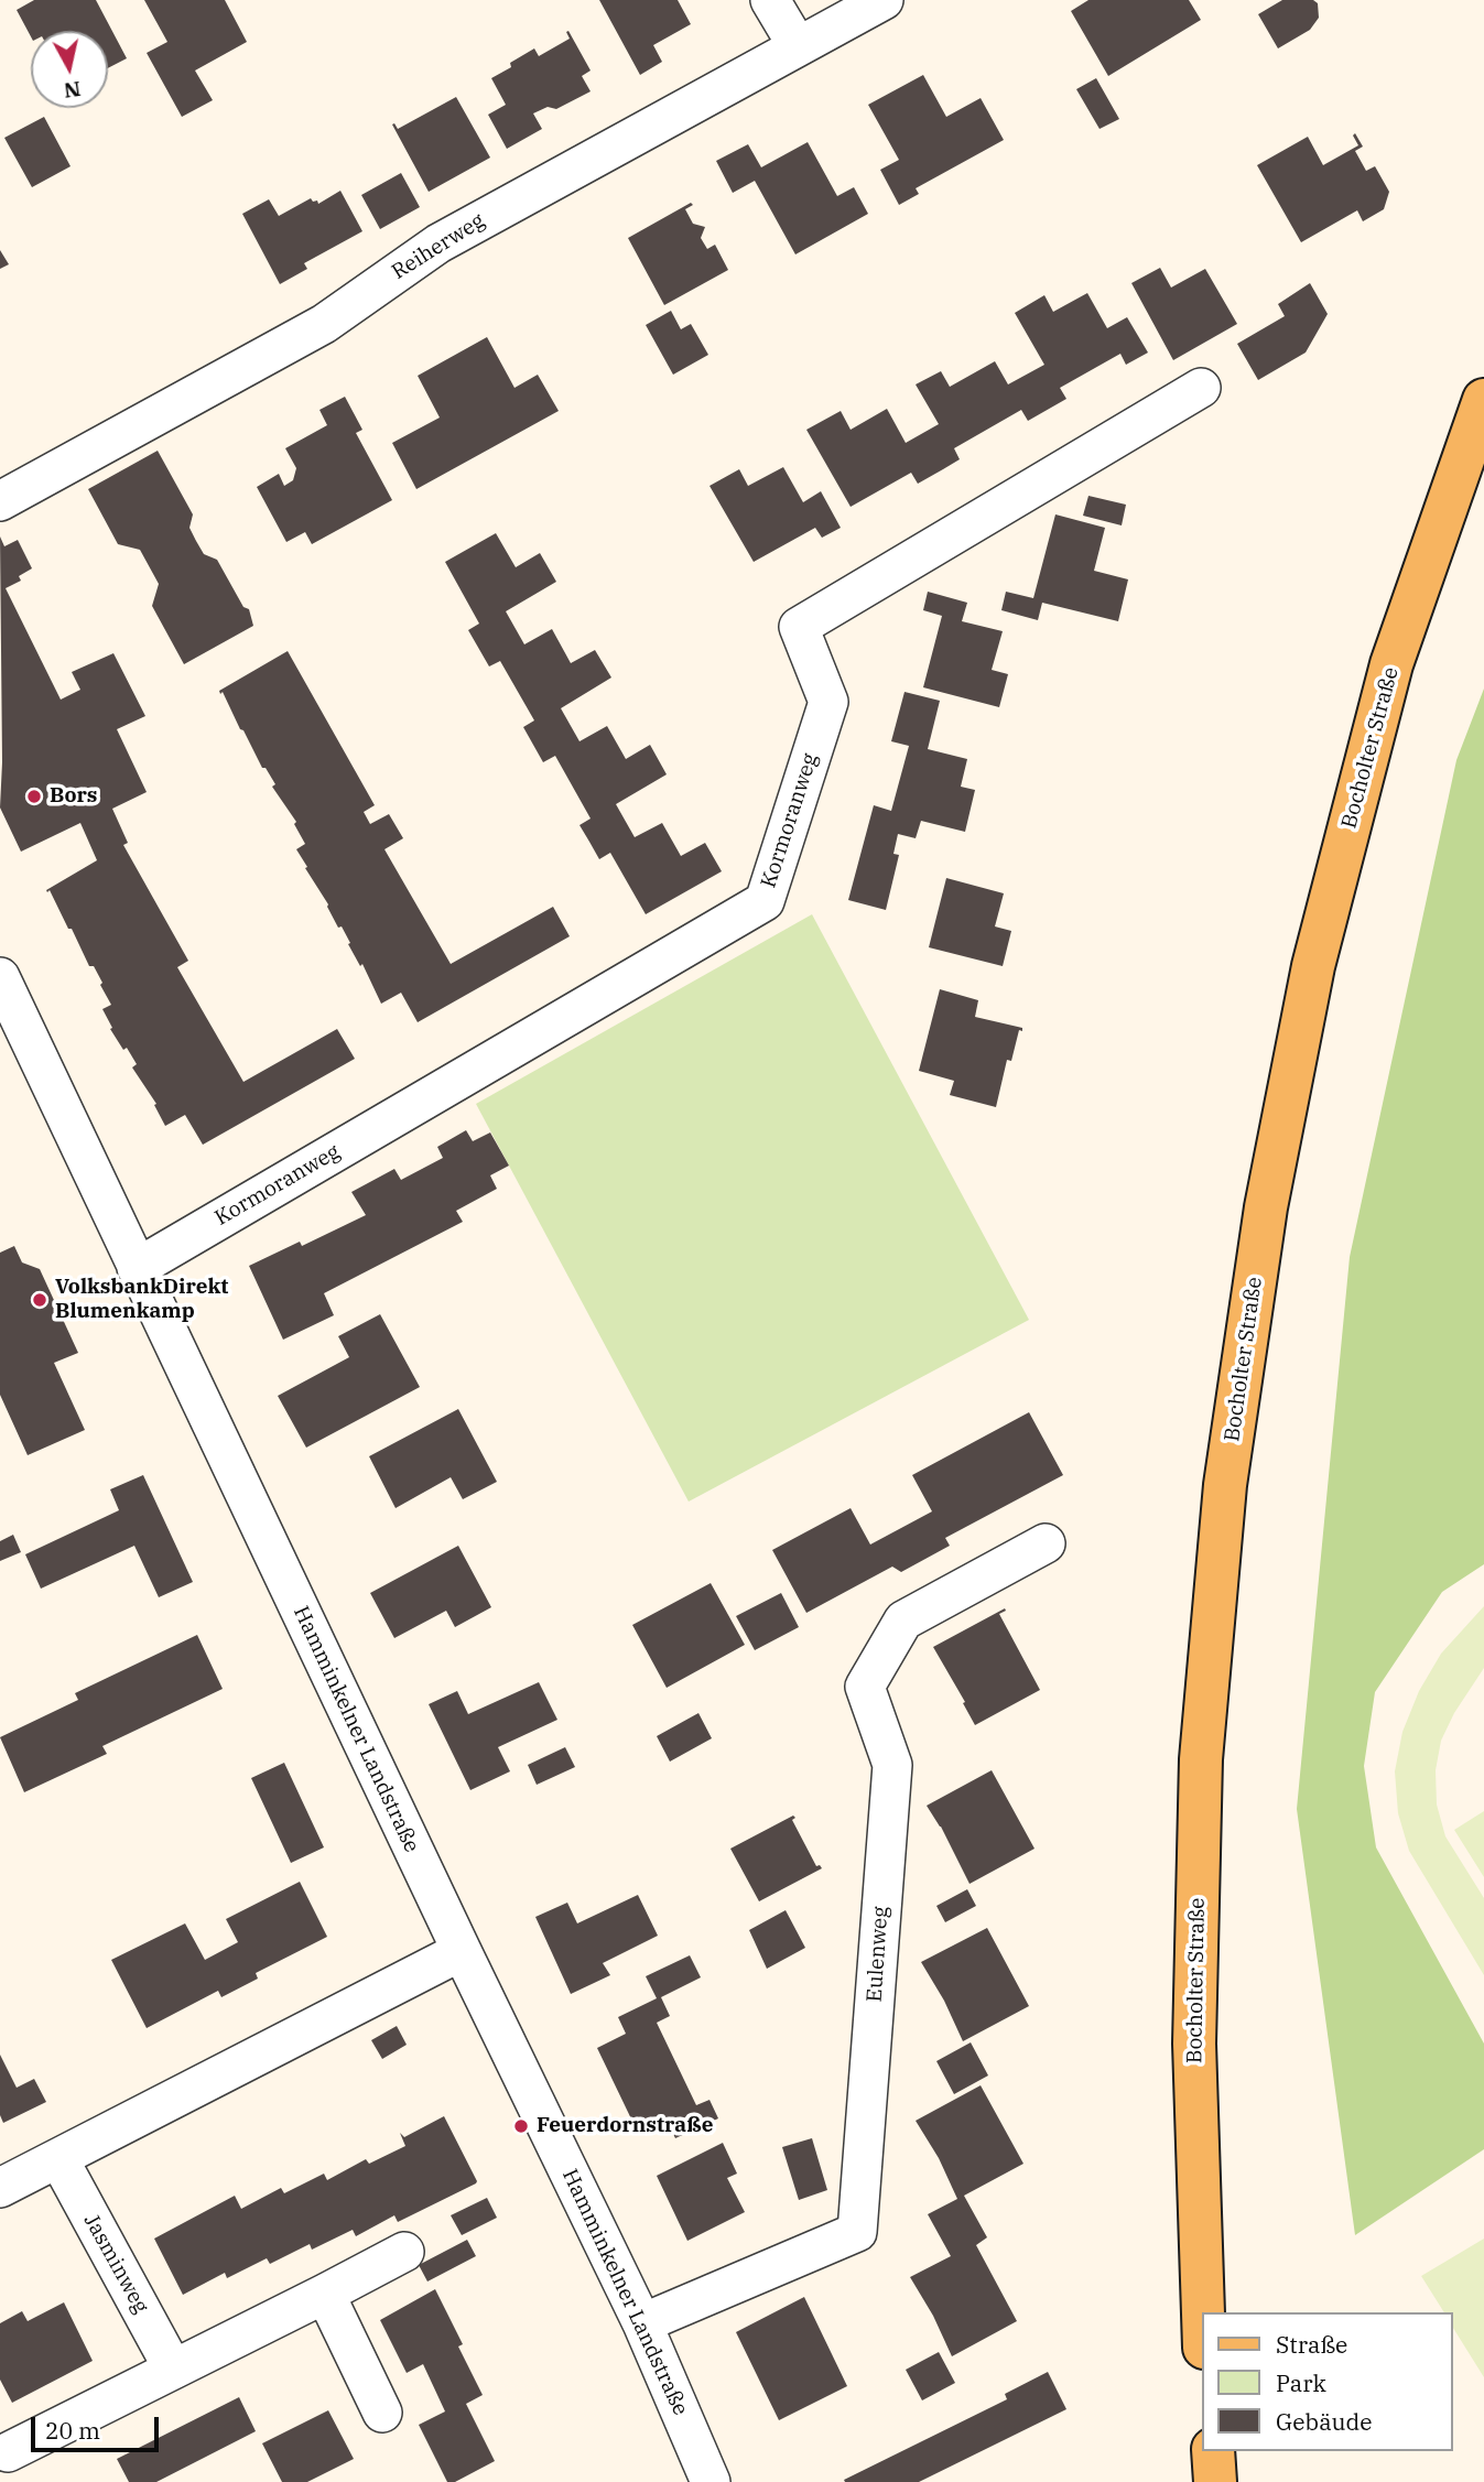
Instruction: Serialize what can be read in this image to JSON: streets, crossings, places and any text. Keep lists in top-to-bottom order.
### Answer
{
  "streets": {
    "main road": ["Bocholter Straße"],
    "street": [
      "Reiherweg",
      "Kormoranweg",
      "Hamminkelner Landstraße",
      "Eulenweg",
      "Jasminweg"
    ]
  },
  "crossings": [
    ["Kormoranweg", "Hamminkelner Landstraße"],
    ["Hamminkelner Landstraße", "Eulenweg"]
  ],
  "places": ["Bors", "VolksbankDirekt Blumenkamp", "Feuerdornstraße"],
  "legend": ["Straße", "Park", "Gebäude"],
  "scale_bar": "20 m",
  "north": "bottom"
}
